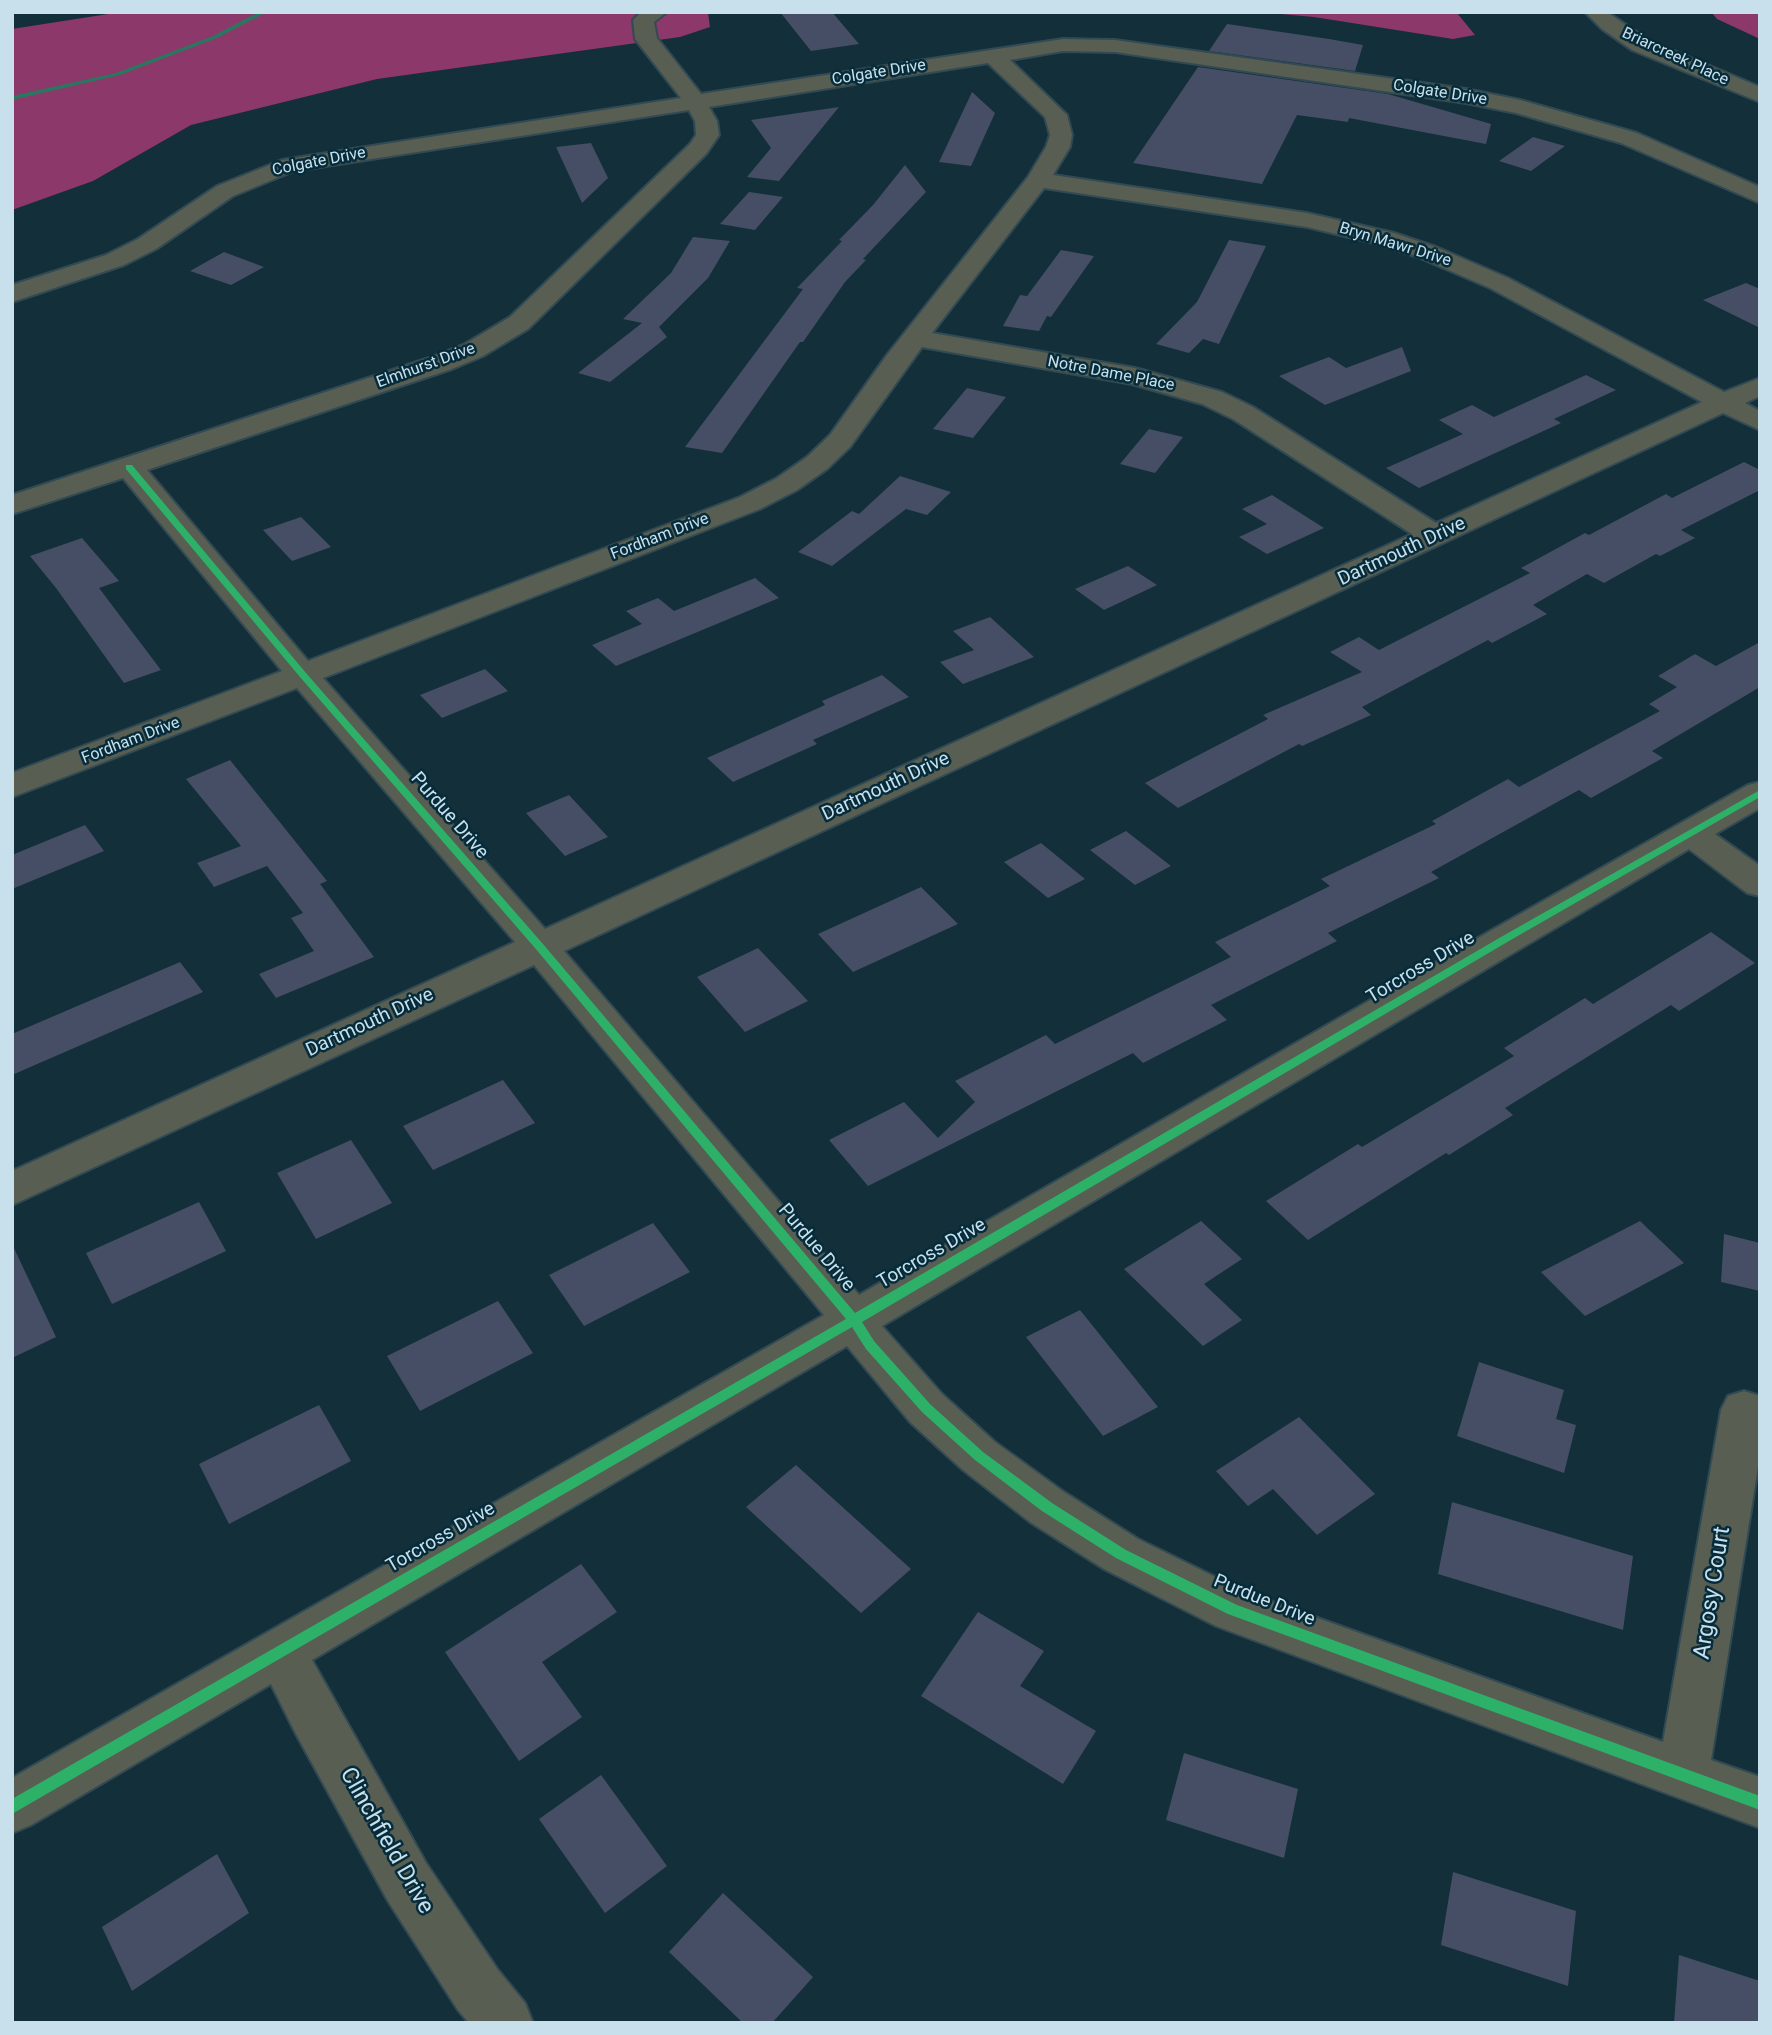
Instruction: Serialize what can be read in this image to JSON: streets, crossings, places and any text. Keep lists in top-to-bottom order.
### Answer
{
  "streets": {
    "street": [
      "Briarcreek Place",
      "Colgate Drive",
      "Bryn Mawr Drive",
      "Elmhurst Drive",
      "Notre Dame Place",
      "Fordham Drive",
      "Dartmouth Drive",
      "Purdue Drive",
      "Torcross Drive",
      "Argosy Court",
      "Clinchfield Drive"
    ]
  },
  "crossings": [
    ["Colgate Drive", "Elmhurst Drive"],
    ["Colgate Drive", "Fordham Drive"],
    ["Bryn Mawr Drive", "Fordham Drive"],
    ["Bryn Mawr Drive", "Dartmouth Drive"],
    ["Elmhurst Drive", "Purdue Drive"],
    ["Notre Dame Place", "Fordham Drive"],
    ["Notre Dame Place", "Dartmouth Drive"],
    ["Fordham Drive", "Purdue Drive"],
    ["Dartmouth Drive", "Purdue Drive"],
    ["Purdue Drive", "Torcross Drive"],
    ["Purdue Drive", "Argosy Court"],
    ["Torcross Drive", "Clinchfield Drive"]
  ]
}
